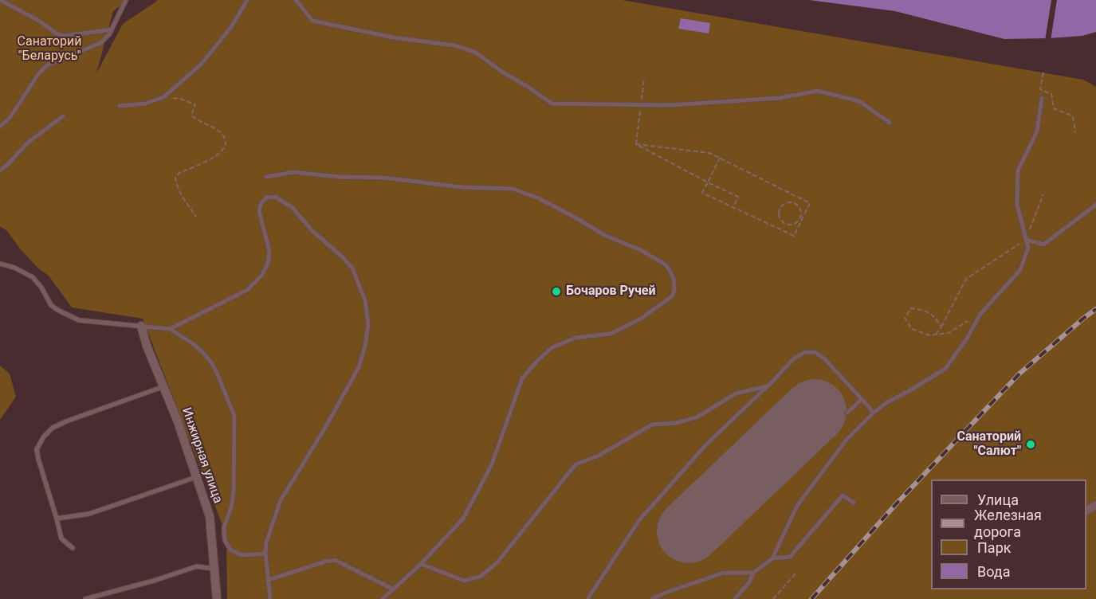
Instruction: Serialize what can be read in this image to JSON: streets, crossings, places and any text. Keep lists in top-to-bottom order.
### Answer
{
  "streets": {
    "street": ["Инжирная улица"]
  },
  "parks": ["Санаторий \"Беларусь\""],
  "places": ["Бочаров Ручей", "Санаторий \"Салют\""],
  "legend": [
    "Улица",
    "Железная дорога",
    "Парк",
    "Вода"
  ]
}
